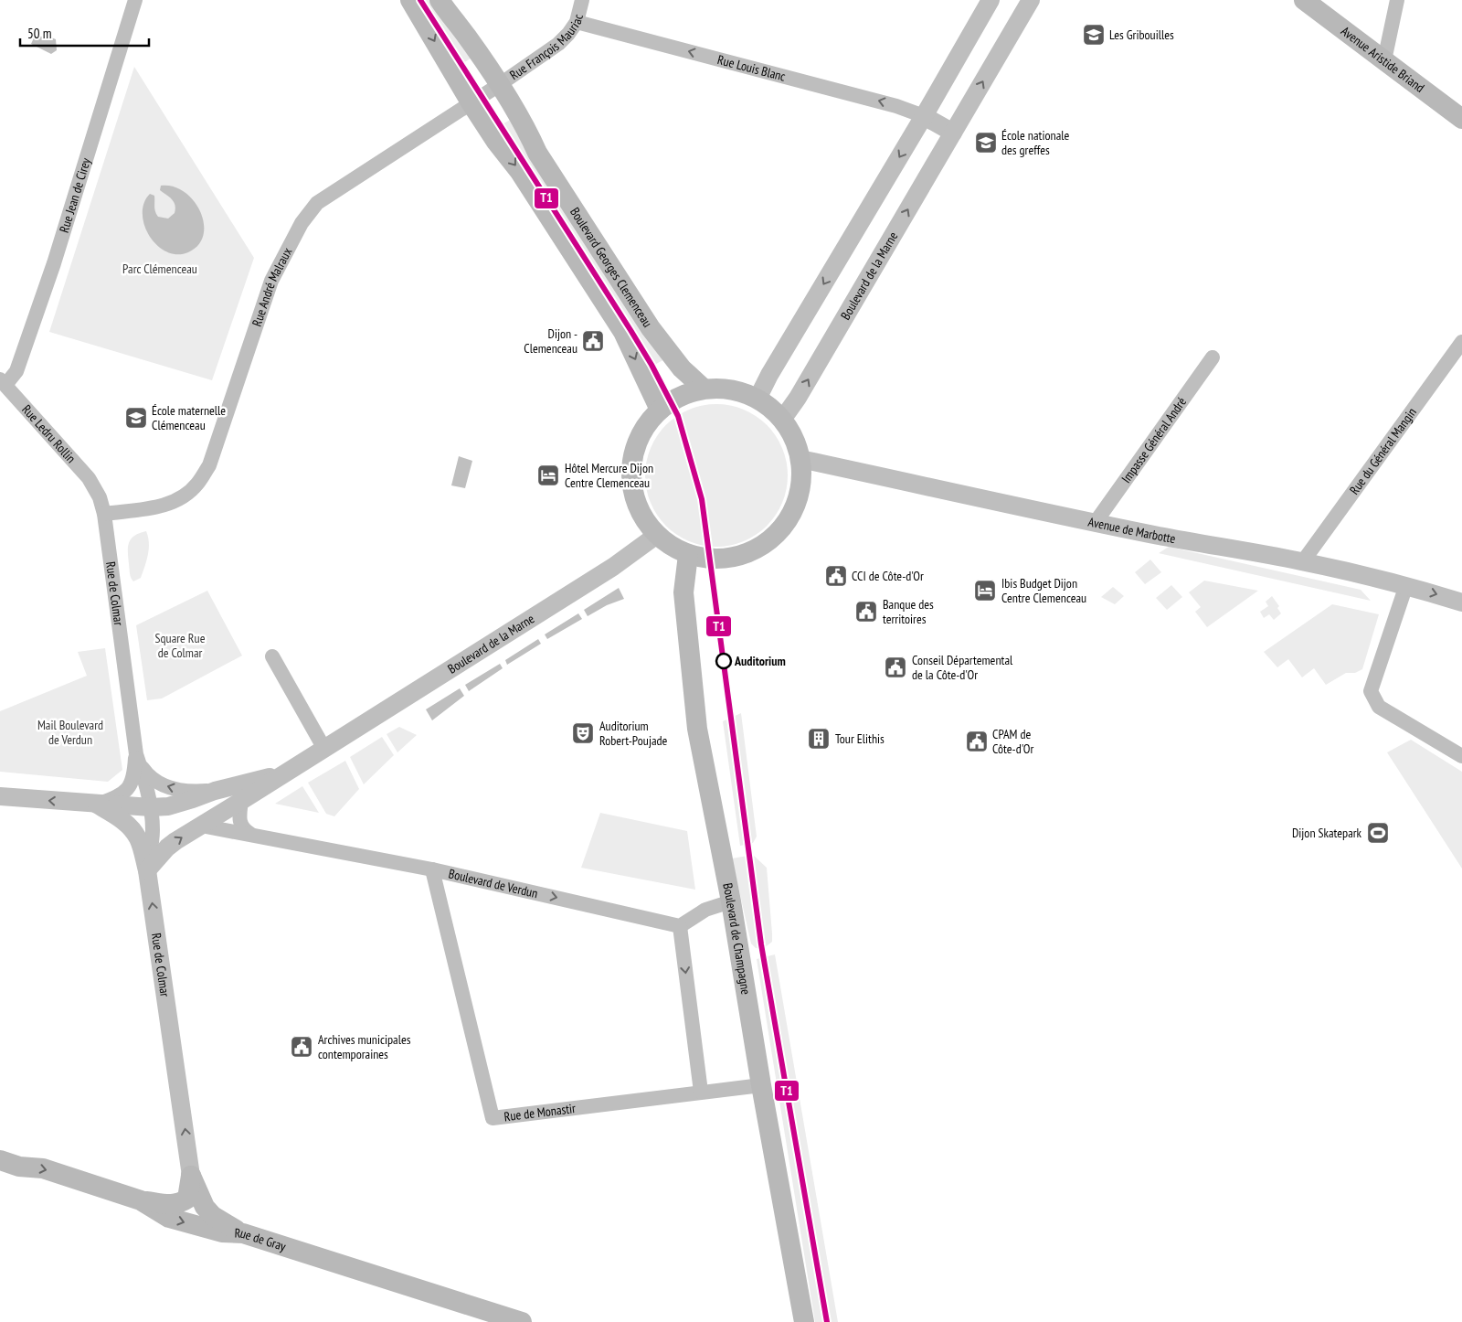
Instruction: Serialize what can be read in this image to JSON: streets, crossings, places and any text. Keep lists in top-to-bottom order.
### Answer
{
  "streets": {
    "main road": [
      "Avenue Aristide Briand",
      "Boulevard Georges Clemenceau",
      "Rue de Colmar",
      "Boulevard de Champagne",
      "Rue de Gray"
    ],
    "street": [
      "Rue François Mauriac",
      "Rue Louis Blanc",
      "Rue Jean de Cirey",
      "Boulevard de la Marne",
      "Rue André Malraux",
      "Rue Ledru Rollin",
      "Impasse Général André",
      "Rue du Général Mangin",
      "Avenue de Marbotte",
      "Boulevard de Verdun",
      "Rue de Monastir"
    ]
  },
  "crossings": [
    ["Rue François Mauriac", "Rue Louis Blanc"],
    ["Rue François Mauriac", "Boulevard Georges Clemenceau"],
    ["Rue François Mauriac", "Rue André Malraux"],
    ["Rue Jean de Cirey", "Rue Ledru Rollin"],
    ["Boulevard Georges Clemenceau", "Rue André Malraux"],
    ["Boulevard de la Marne", "Rue de Colmar"],
    ["Boulevard de la Marne", "Boulevard de Verdun"],
    ["Rue André Malraux", "Rue de Colmar"],
    ["Rue Ledru Rollin", "Rue de Colmar"],
    ["Impasse Général André", "Avenue de Marbotte"],
    ["Rue du Général Mangin", "Avenue de Marbotte"],
    ["Rue de Colmar", "Rue de Gray"],
    ["Boulevard de Verdun", "Rue de Monastir"],
    ["Boulevard de Champagne", "Rue de Monastir"]
  ],
  "one_way": ["Rue Louis Blanc", "Boulevard de Verdun", "Rue de Gray"],
  "parks": ["Parc Clémenceau", "Square Rue de Colmar", "Mail Boulevard de Verdun"],
  "places": {
    "school or university": ["Les Gribouilles", "École nationale des greffes", "École maternelle Clémenceau"],
    "public building": [
      "Dijon - Clemenceau",
      "CCI de Côte-d'Or",
      "Banque des territoires",
      "Conseil Départemental de la Côte-d'Or",
      "CPAM de Côte-d'Or",
      "Archives municipales contemporaines"
    ],
    "hotel": ["Hôtel Mercure Dijon Centre Clemenceau", "Ibis Budget Dijon Centre Clemenceau"],
    "other": ["Auditorium"],
    "theatre": ["Auditorium Robert-Poujade"],
    "building": ["Tour Elithis"],
    "sports": ["Dijon Skatepark"]
  },
  "lines": ["transit line T1"],
  "scale_bar": "50 m"
}
